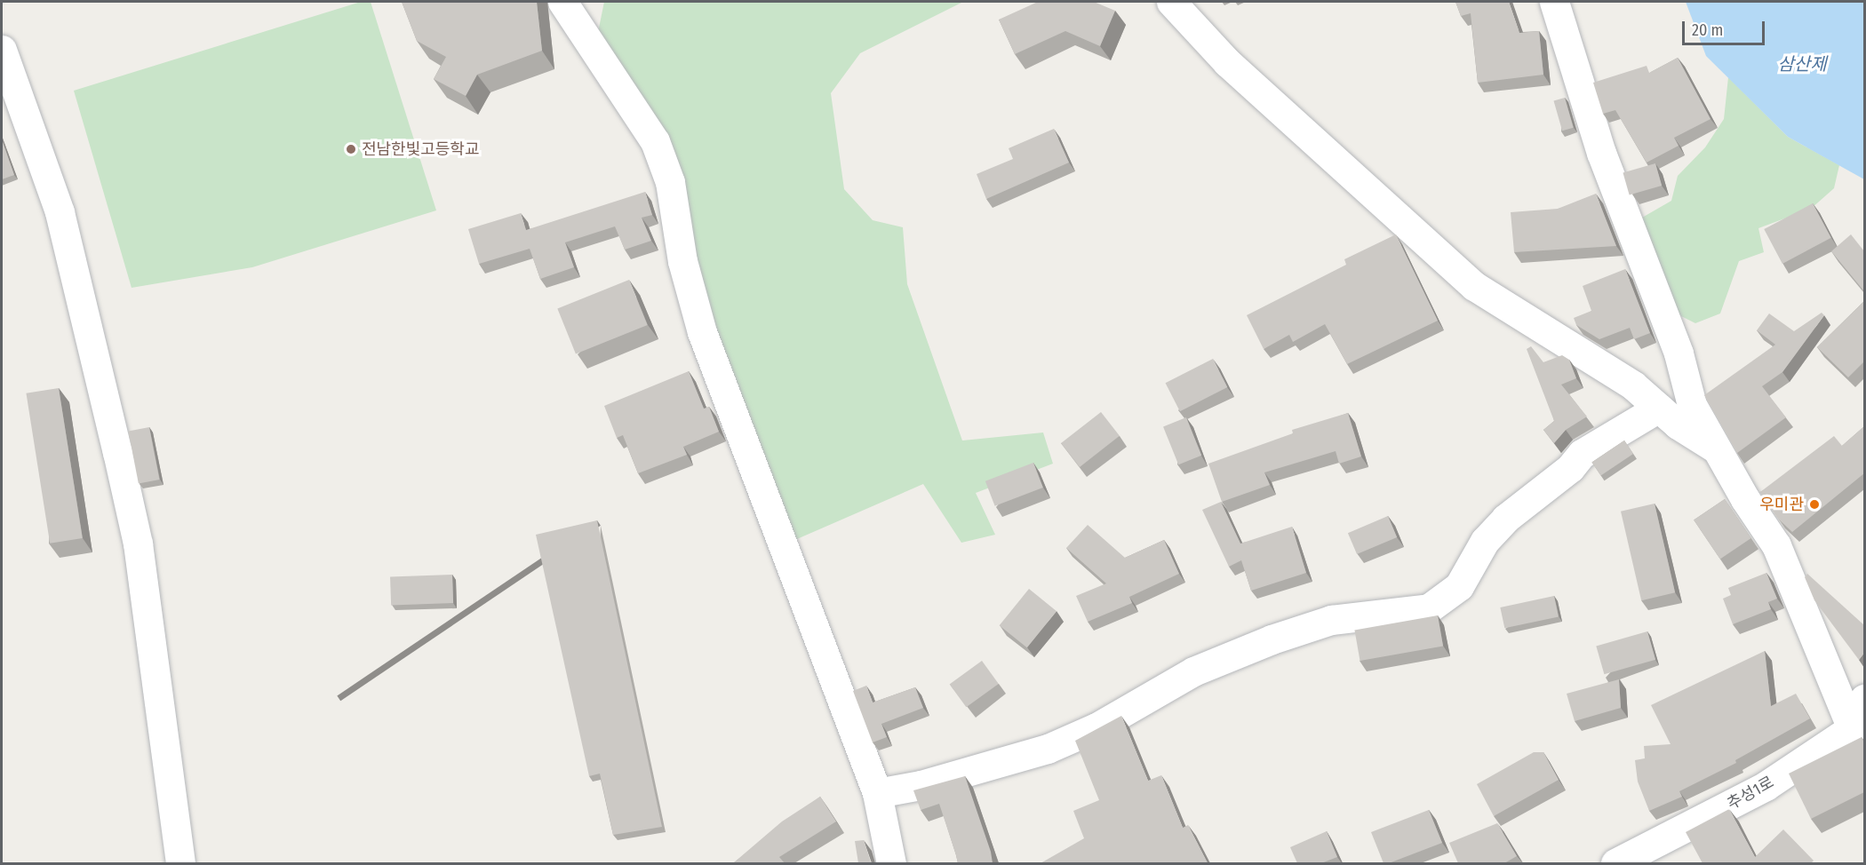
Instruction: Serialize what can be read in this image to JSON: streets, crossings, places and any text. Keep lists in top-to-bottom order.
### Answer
{
  "streets": {
    "street": ["추성1로"]
  },
  "water": ["삼산제"],
  "places": ["전남한빛고등학교", "우미관"],
  "scale_bar": "20 m"
}
